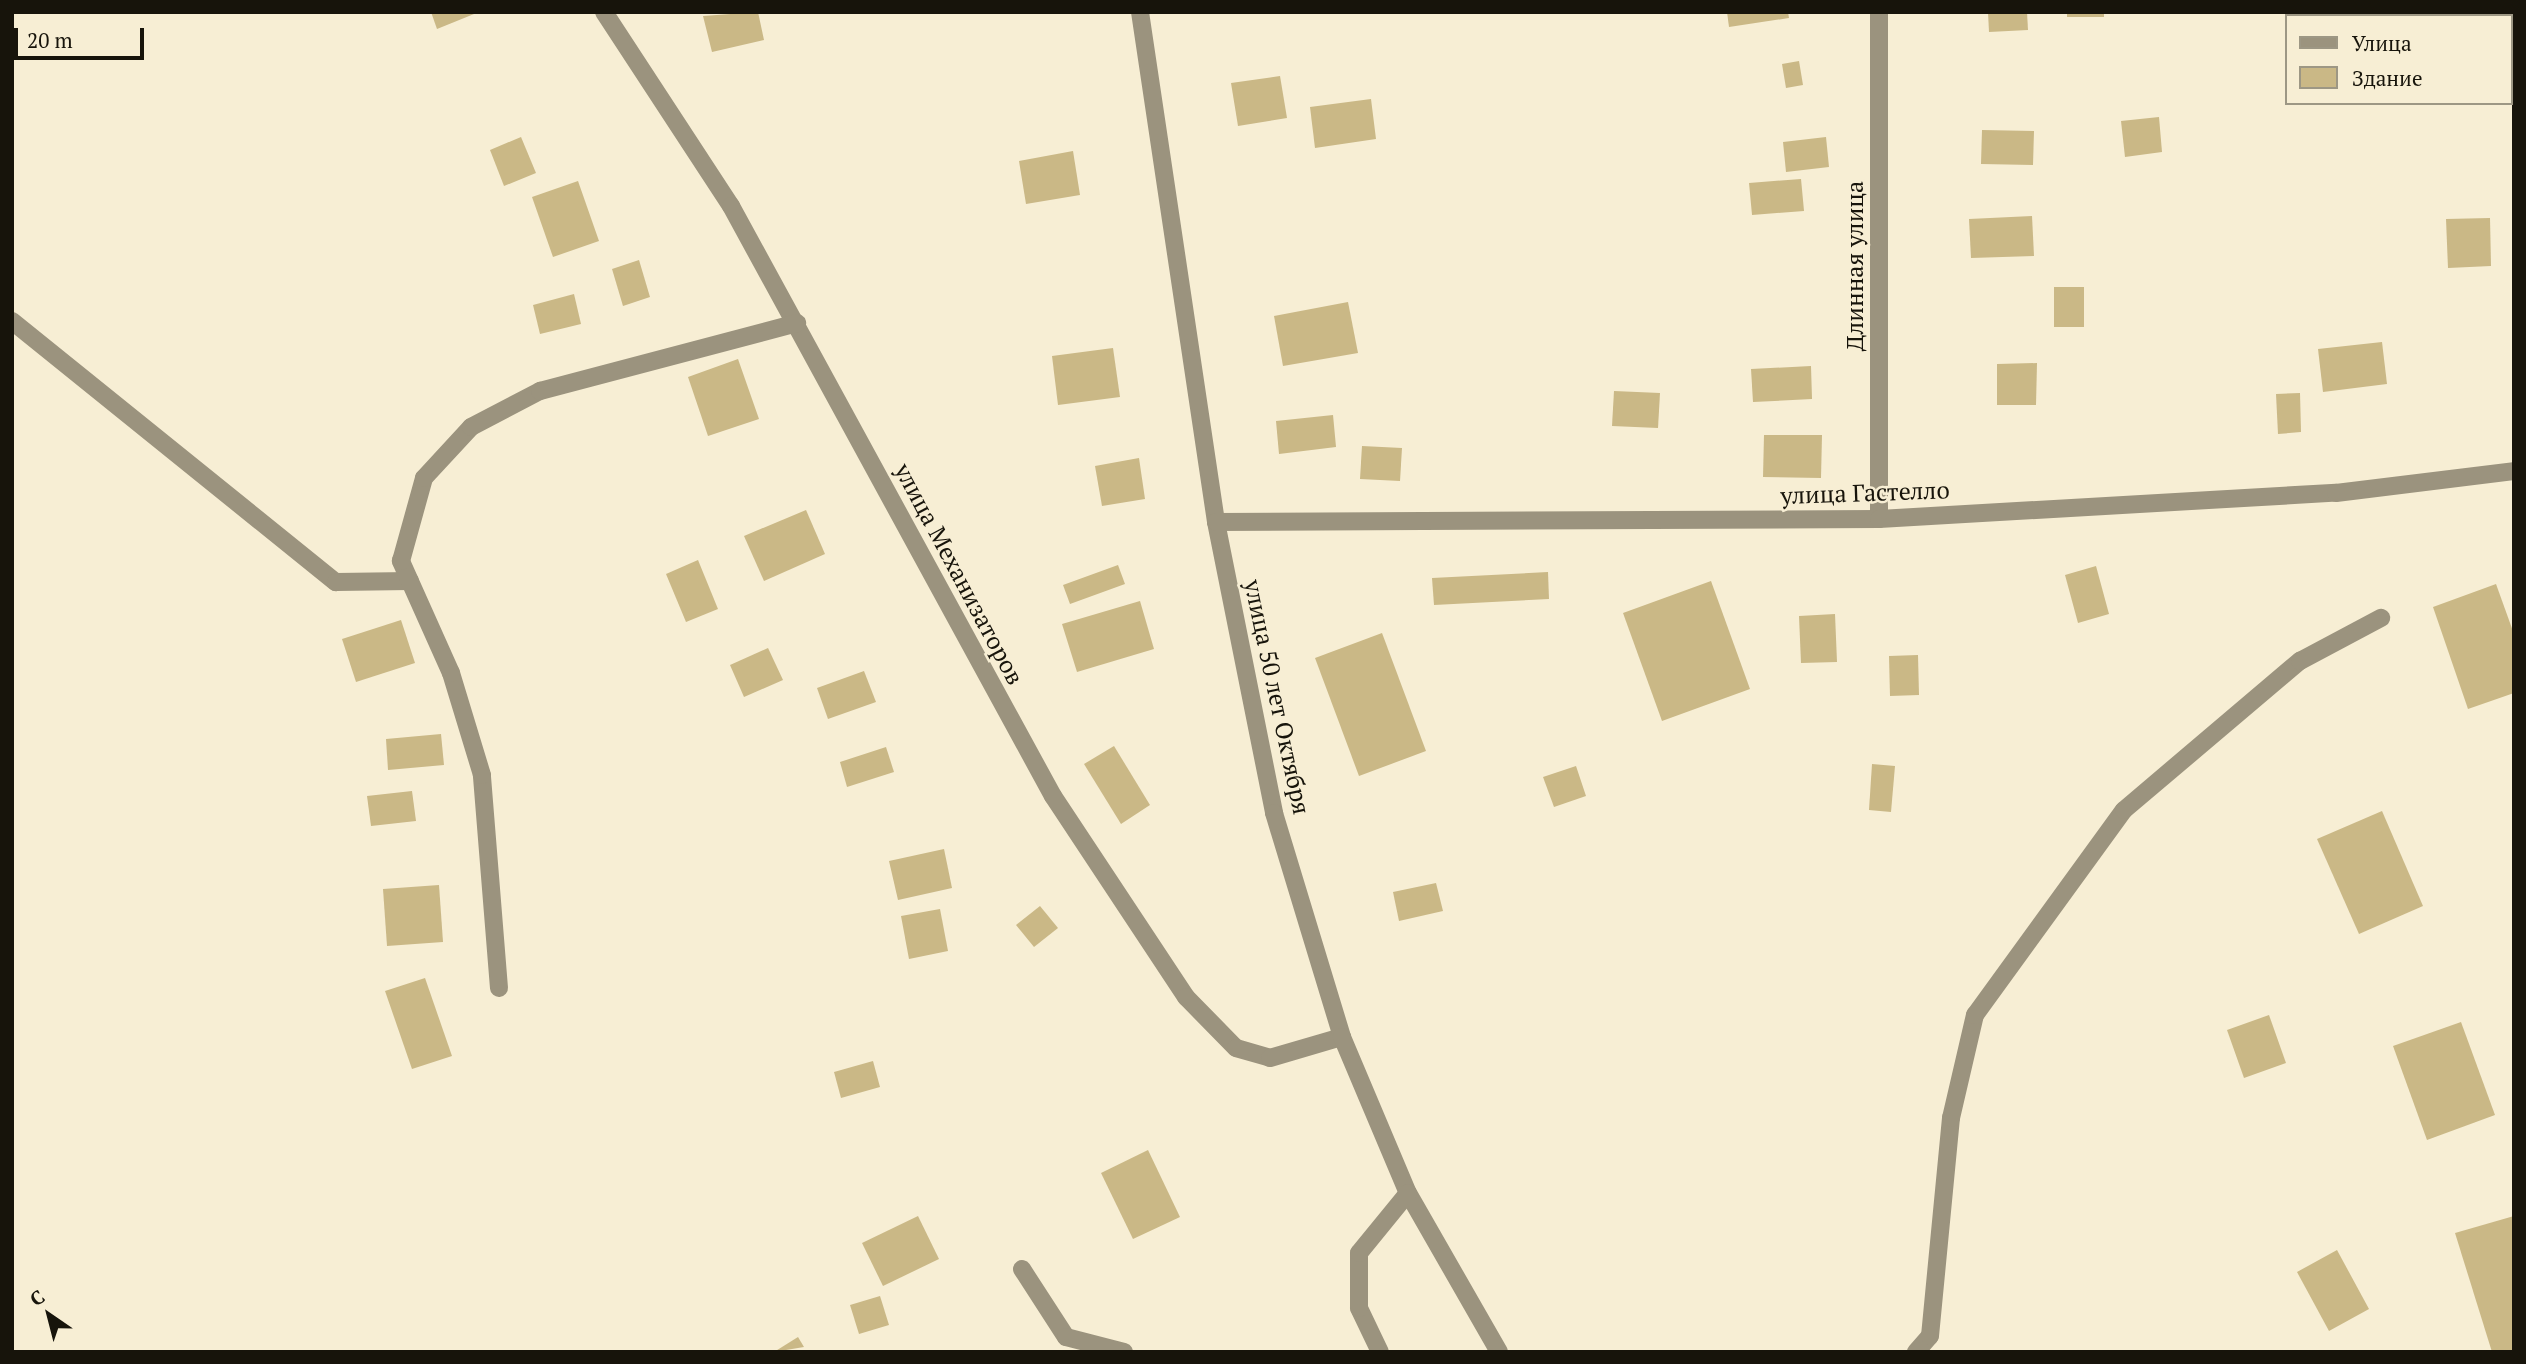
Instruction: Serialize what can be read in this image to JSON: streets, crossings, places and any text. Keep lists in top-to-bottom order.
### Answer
{
  "streets": {
    "street": [
      "Длинная улица",
      "улица Гастелло",
      "улица Механизаторов",
      "улица 50 лет Октября"
    ]
  },
  "crossings": [
    ["Длинная улица", "улица Гастелло"],
    ["улица Гастелло", "улица 50 лет Октября"],
    ["улица Механизаторов", "улица 50 лет Октября"]
  ],
  "legend": ["Улица", "Здание"],
  "scale_bar": "20 m",
  "north": "top left"
}
